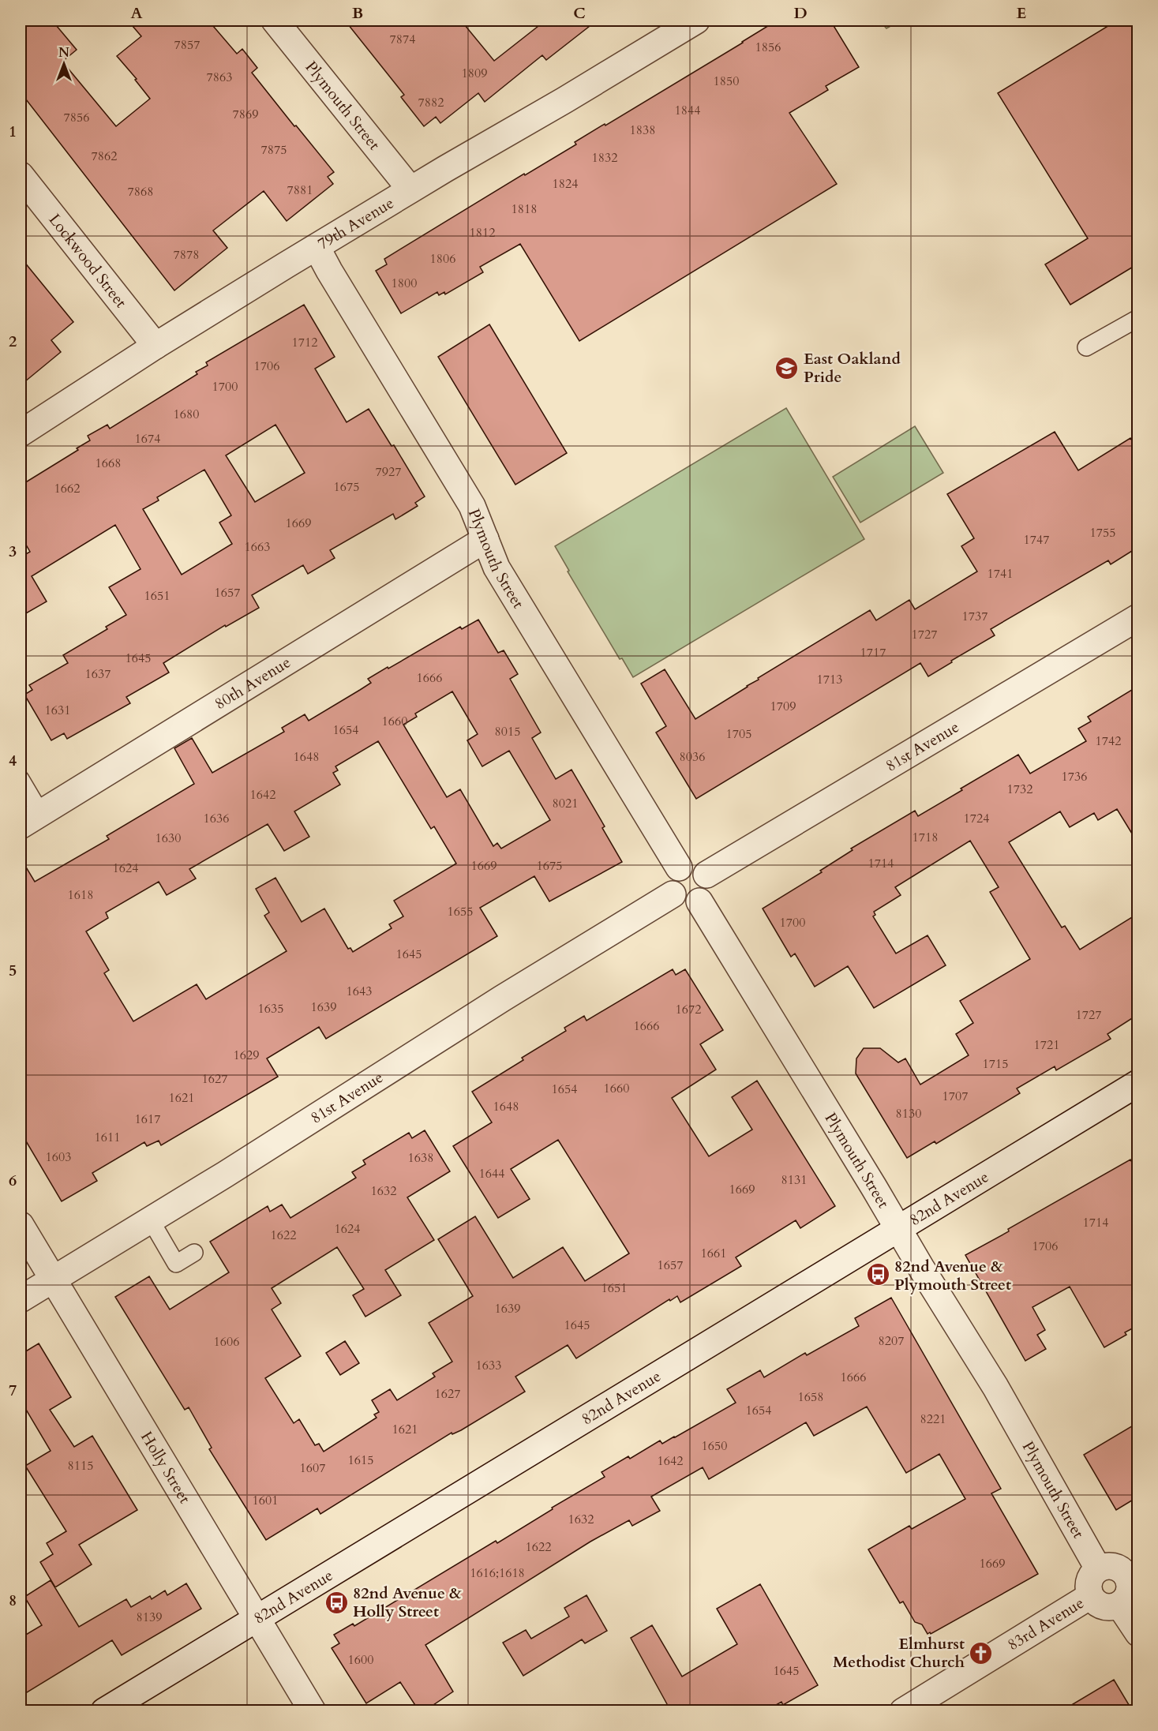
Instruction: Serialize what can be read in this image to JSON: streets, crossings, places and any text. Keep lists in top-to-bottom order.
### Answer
{
  "streets": {
    "street": [
      "Plymouth Street",
      "79th Avenue",
      "Lockwood Street",
      "80th Avenue",
      "81st Avenue",
      "82nd Avenue",
      "Holly Street",
      "83rd Avenue"
    ]
  },
  "crossings": [
    ["Plymouth Street", "79th Avenue"],
    ["Plymouth Street", "80th Avenue"],
    ["Plymouth Street", "81st Avenue"],
    ["Plymouth Street", "82nd Avenue"],
    ["Plymouth Street", "83rd Avenue"],
    ["79th Avenue", "Lockwood Street"],
    ["81st Avenue", "Holly Street"],
    ["82nd Avenue", "Holly Street"]
  ],
  "places": {
    "school or university": ["East Oakland Pride"],
    "bus stop": ["82nd Avenue & Plymouth Street", "82nd Avenue & Holly Street"],
    "church": ["Elmhurst Methodist Church"]
  },
  "house_numbers": [
    "7874",
    "7857",
    "1856",
    "1809",
    "7863",
    "1850",
    "7882",
    "1844",
    "7869",
    "7856",
    "1838",
    "7875",
    "7862",
    "1832",
    "1824",
    "7881",
    "7868",
    "1818",
    "1812",
    "7878",
    "1806",
    "1800",
    "1712",
    "1706",
    "1700",
    "1680",
    "1674",
    "1668",
    "7927",
    "1675",
    "1662",
    "1669",
    "1755",
    "1747",
    "1663",
    "1741",
    "1657",
    "1651",
    "1737",
    "1727",
    "1717",
    "1645",
    "1637",
    "1666",
    "1713",
    "1709",
    "1631",
    "1660",
    "1654",
    "8015",
    "1705",
    "1742",
    "1648",
    "8036",
    "1736",
    "1732",
    "1642",
    "8021",
    "1636",
    "1724",
    "1718",
    "1630",
    "1714",
    "1669",
    "1675",
    "1624",
    "1618",
    "1655",
    "1700",
    "1645",
    "1643",
    "1639",
    "1635",
    "1672",
    "1727",
    "1666",
    "1721",
    "1629",
    "1715",
    "1627",
    "1660",
    "1654",
    "1707",
    "1621",
    "1648",
    "8130",
    "1617",
    "1611",
    "1603",
    "1638",
    "1644",
    "8131",
    "1669",
    "1632",
    "1714",
    "1624",
    "1622",
    "1706",
    "1661",
    "1657",
    "1651",
    "1639",
    "1645",
    "8207",
    "1606",
    "1633",
    "1666",
    "1627",
    "1658",
    "1654",
    "8221",
    "1621",
    "1650",
    "1615",
    "1642",
    "8115",
    "1607",
    "1601",
    "1632",
    "1622",
    "1669",
    "1616;1618",
    "8139",
    "1600",
    "1645"
  ],
  "north": "top",
  "grid": {
    "columns": [
      "A",
      "B",
      "C",
      "D",
      "E"
    ],
    "rows": [
      "1",
      "2",
      "3",
      "4",
      "5",
      "6",
      "7",
      "8"
    ]
  }
}
